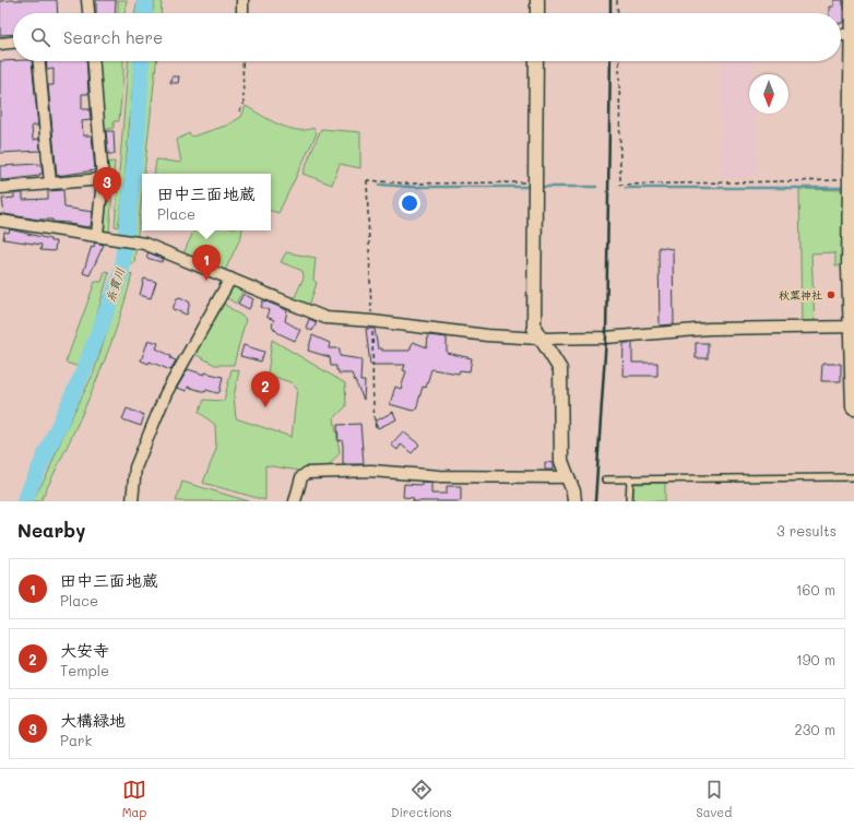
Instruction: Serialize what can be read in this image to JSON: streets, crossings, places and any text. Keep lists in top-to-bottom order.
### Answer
{
  "water": ["糸貫川"],
  "places": ["秋葉神社"],
  "north": "bottom",
  "page": {
    "search": "Search here",
    "pins": ["3", "1", "2"],
    "popup": ["田中三面地蔵", "Place"],
    "heading": ["Nearby", "3 results"],
    "list": [
      {
        "mark": "1",
        "name": "田中三面地蔵",
        "note": "Place",
        "value": "160 m"
      },
      {
        "mark": "2",
        "name": "大安寺",
        "note": "Temple",
        "value": "190 m"
      },
      {
        "mark": "3",
        "name": "大構緑地",
        "note": "Park",
        "value": "230 m"
      }
    ],
    "nav": ["Map", "Directions", "Saved"]
  }
}
